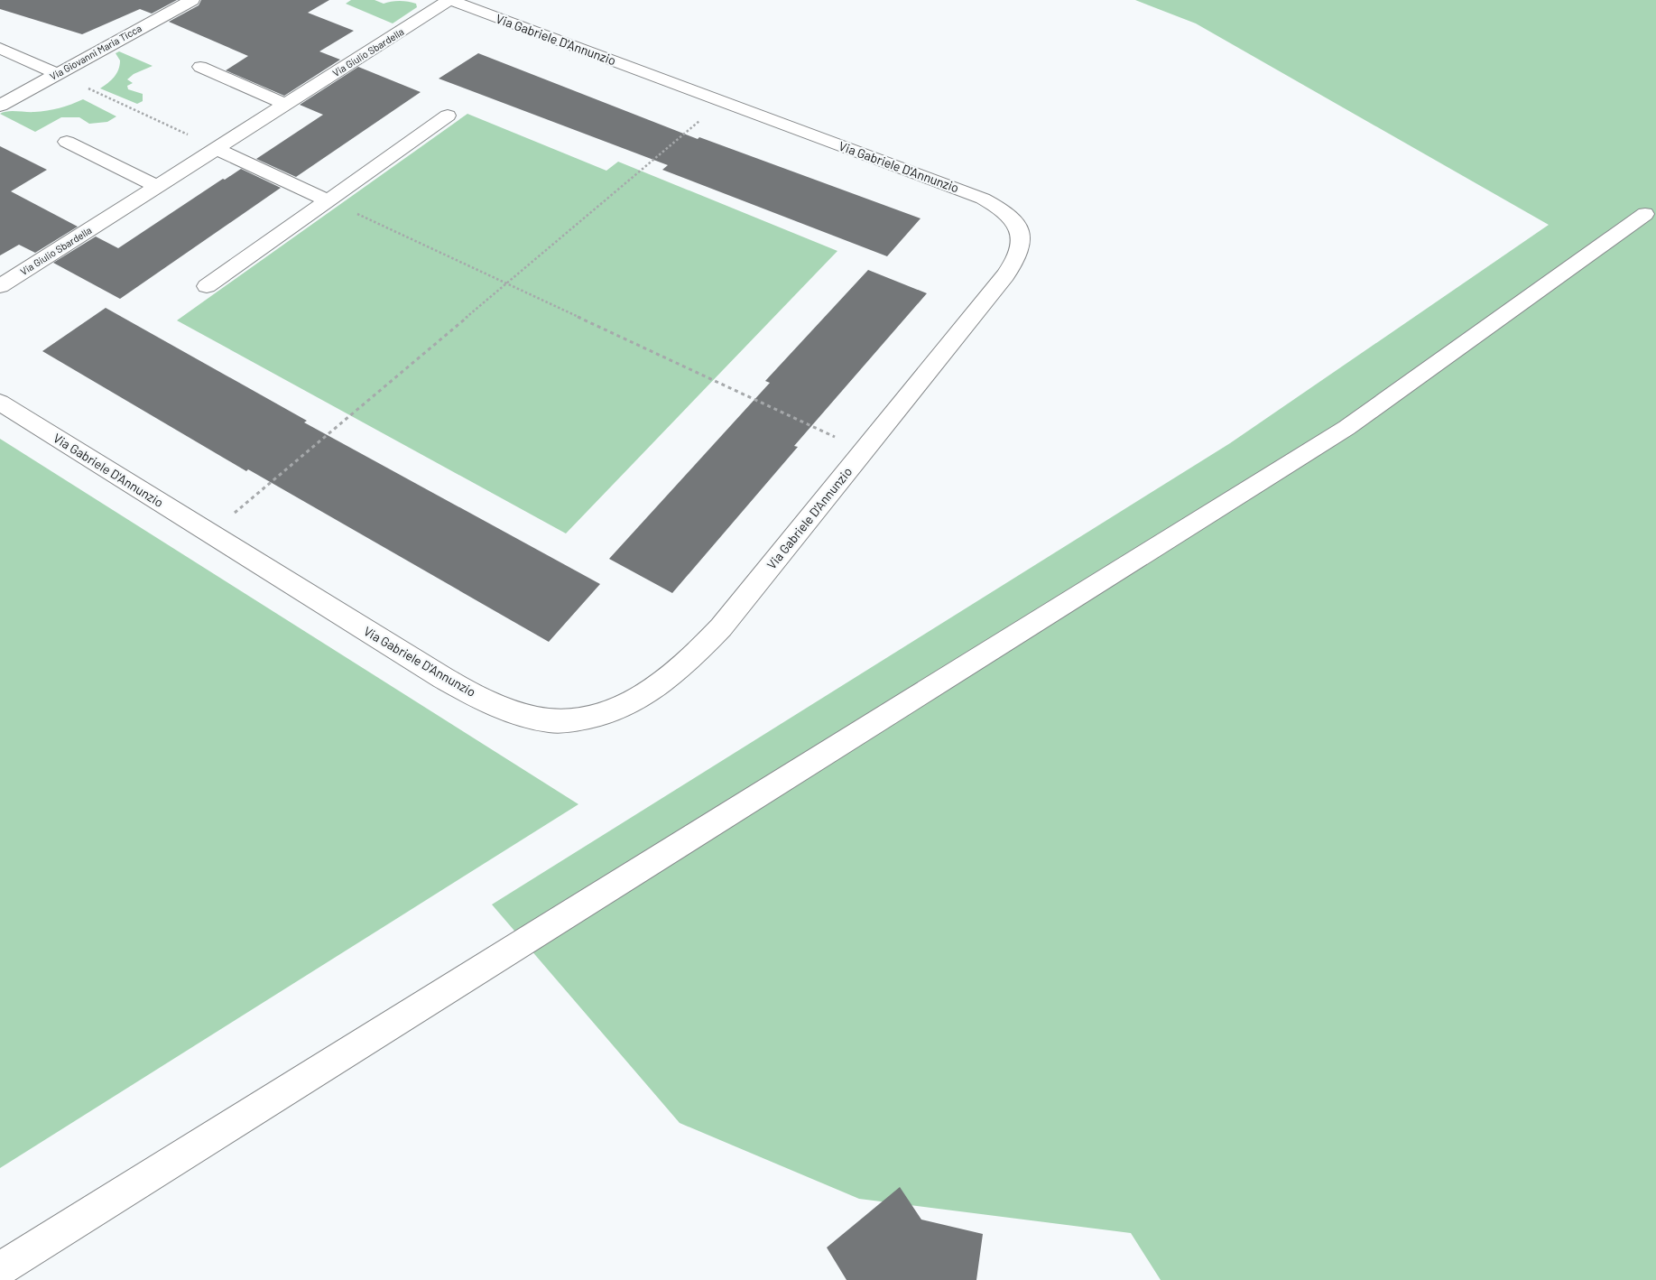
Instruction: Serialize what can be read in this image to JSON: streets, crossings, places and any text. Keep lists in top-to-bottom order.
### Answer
{
  "streets": {
    "street": ["Via Gabriele D'Annunzio", "Via Giovanni Maria Ticca", "Via Giulio Sbardella"]
  },
  "crossings": [
    ["Via Gabriele D'Annunzio", "Via Giulio Sbardella"]
  ]
}
